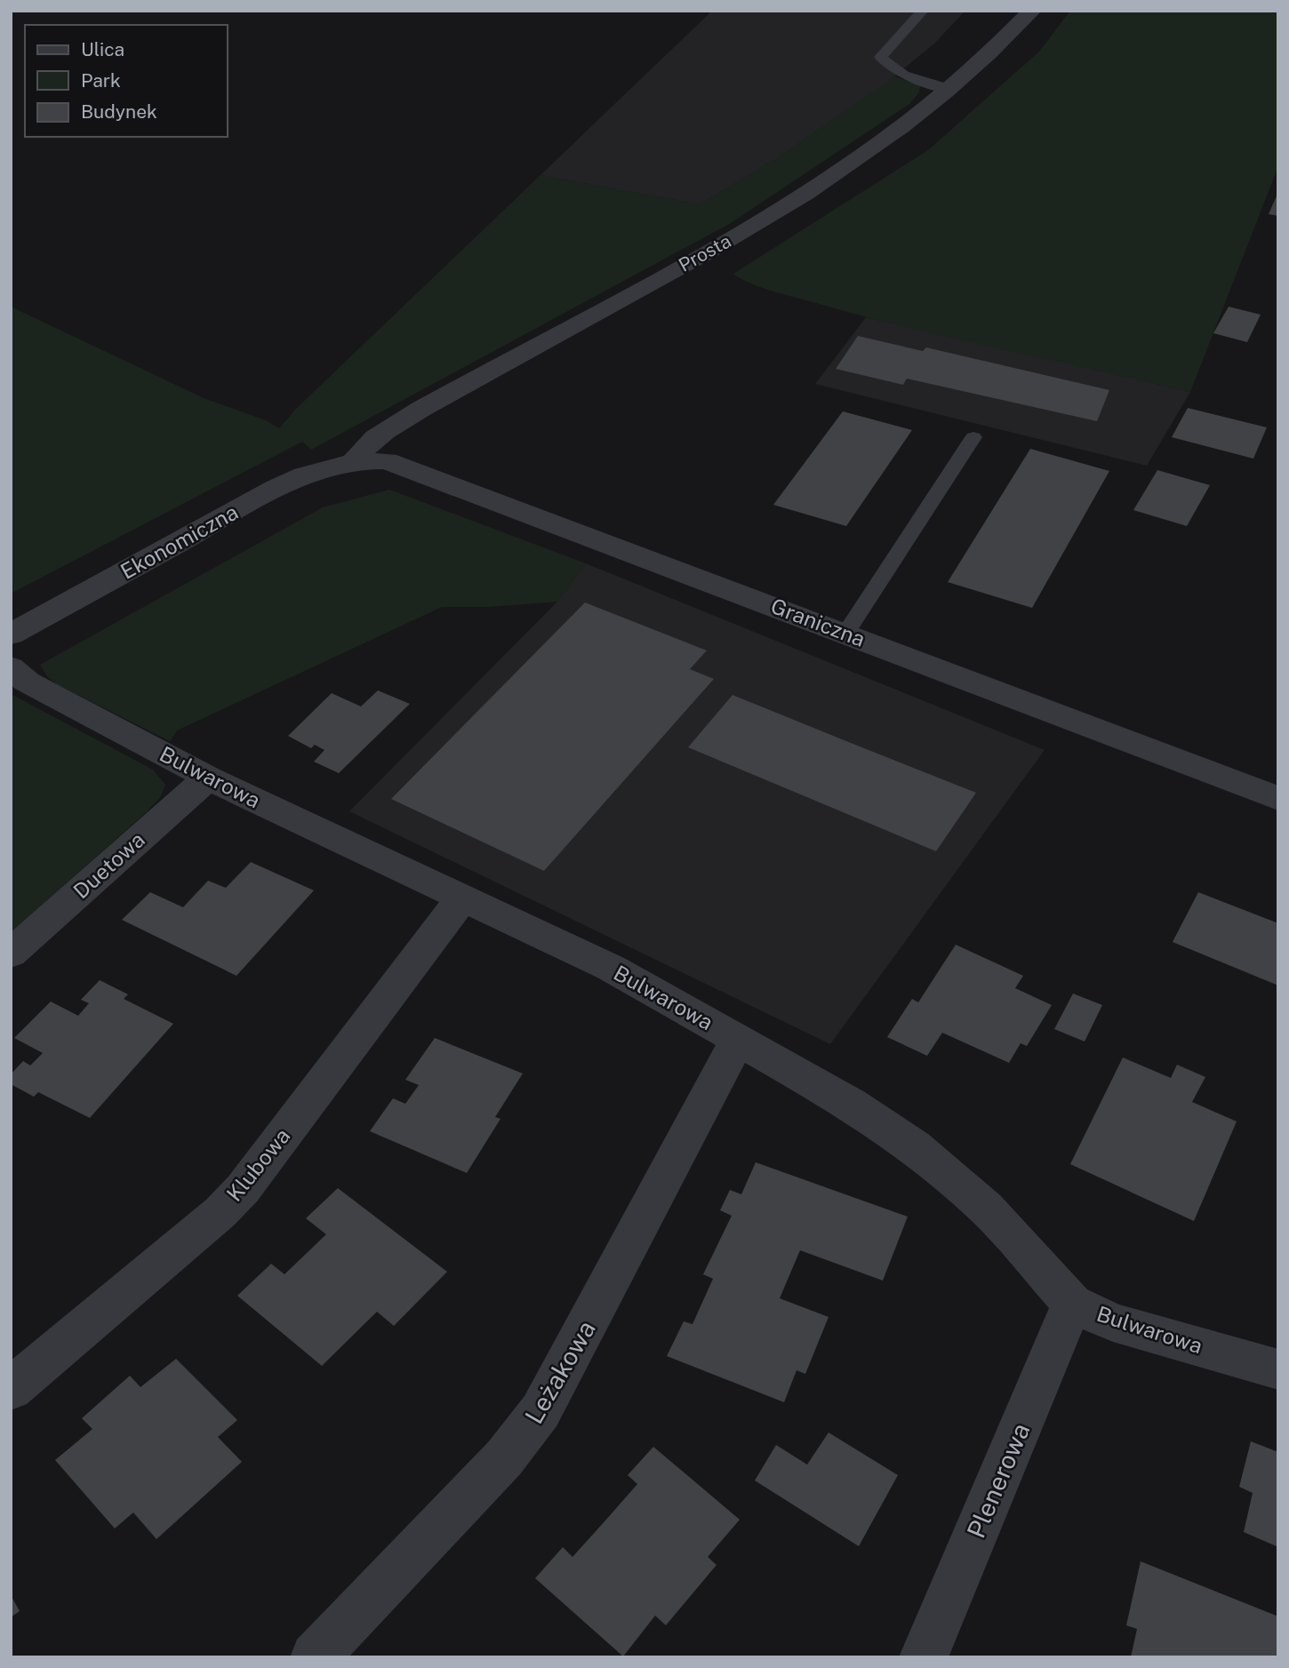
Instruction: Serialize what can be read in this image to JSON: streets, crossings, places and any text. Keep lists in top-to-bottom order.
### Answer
{
  "streets": {
    "street": [
      "Prosta",
      "Ekonomiczna",
      "Graniczna",
      "Bulwarowa",
      "Duetowa",
      "Klubowa",
      "Leżakowa",
      "Plenerowa"
    ]
  },
  "crossings": [
    ["Prosta", "Ekonomiczna"],
    ["Prosta", "Graniczna"],
    ["Ekonomiczna", "Graniczna"],
    ["Bulwarowa", "Duetowa"],
    ["Bulwarowa", "Klubowa"],
    ["Bulwarowa", "Leżakowa"],
    ["Bulwarowa", "Plenerowa"]
  ],
  "legend": ["Ulica", "Park", "Budynek"]
}
